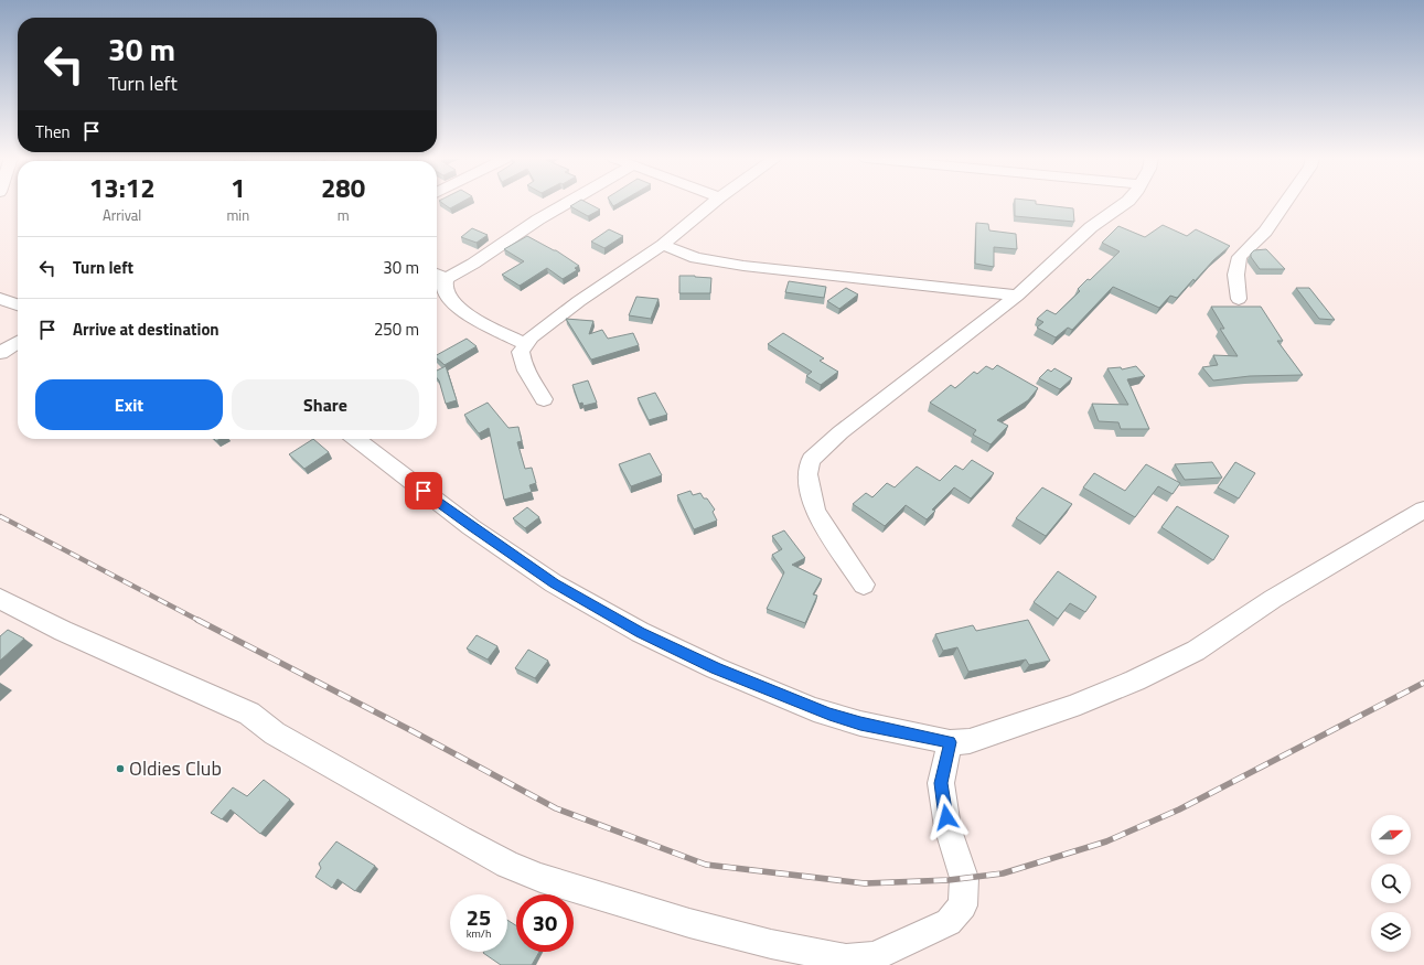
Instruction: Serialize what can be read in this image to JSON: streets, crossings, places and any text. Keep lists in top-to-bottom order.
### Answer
{
  "places": ["Oldies Club"],
  "north": "right",
  "page": {
    "turn": ["30 m", "Turn left"],
    "then": "Then",
    "eta": [
      "13:12",
      "Arrival",
      "1",
      "min",
      "280",
      "m"
    ],
    "list": [
      {
        "name": "Turn left",
        "value": "30 m"
      },
      {
        "name": "Arrive at destination",
        "value": "250 m"
      }
    ],
    "buttons": ["Exit", "Share"],
    "speed": "25 km/h",
    "limit": "30"
  }
}
